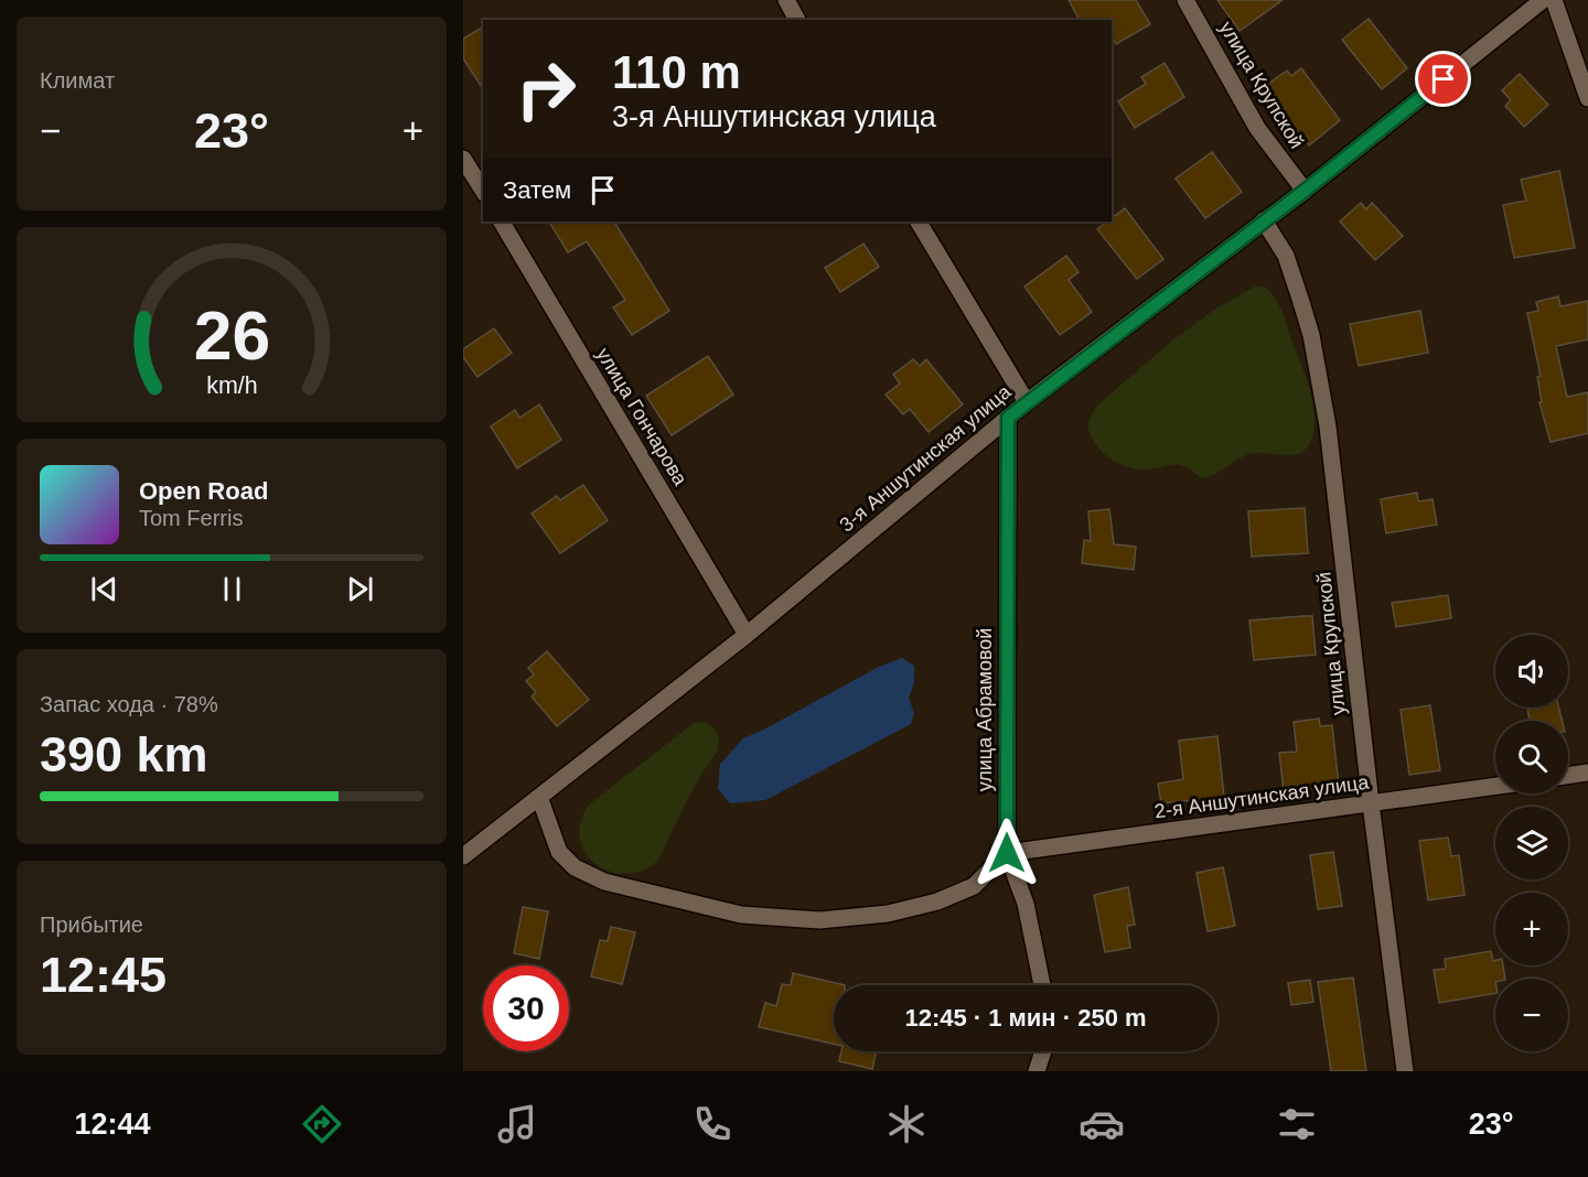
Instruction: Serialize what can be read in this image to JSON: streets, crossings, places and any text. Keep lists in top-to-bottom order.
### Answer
{
  "streets": {
    "street": [
      "улица Крупской",
      "улица Гончарова",
      "3-я Аншутинская улица",
      "улица Абрамовой",
      "2-я Аншутинская улица"
    ]
  },
  "crossings": [
    ["улица Крупской", "3-я Аншутинская улица"],
    ["улица Крупской", "2-я Аншутинская улица"],
    ["улица Гончарова", "3-я Аншутинская улица"],
    ["3-я Аншутинская улица", "улица Абрамовой"],
    ["улица Абрамовой", "2-я Аншутинская улица"]
  ],
  "page": {
    "tile": [
      "Климат",
      ["Запас хода · 78%", "390 km"],
      ["Прибытие", "12:45"]
    ],
    "turn": ["110 m", "3-я Аншутинская улица"],
    "heat": ["−", "23°", "+"],
    "then": "Затем",
    "song": ["Open Road", "Tom Ferris"],
    "map_buttons": ["+", "−"],
    "limit": "30",
    "trip": "12:45 · 1 мин · 250 m",
    "tabs": ["12:44", "23°"],
    "gauge": ["26", "km/h"]
  }
}
